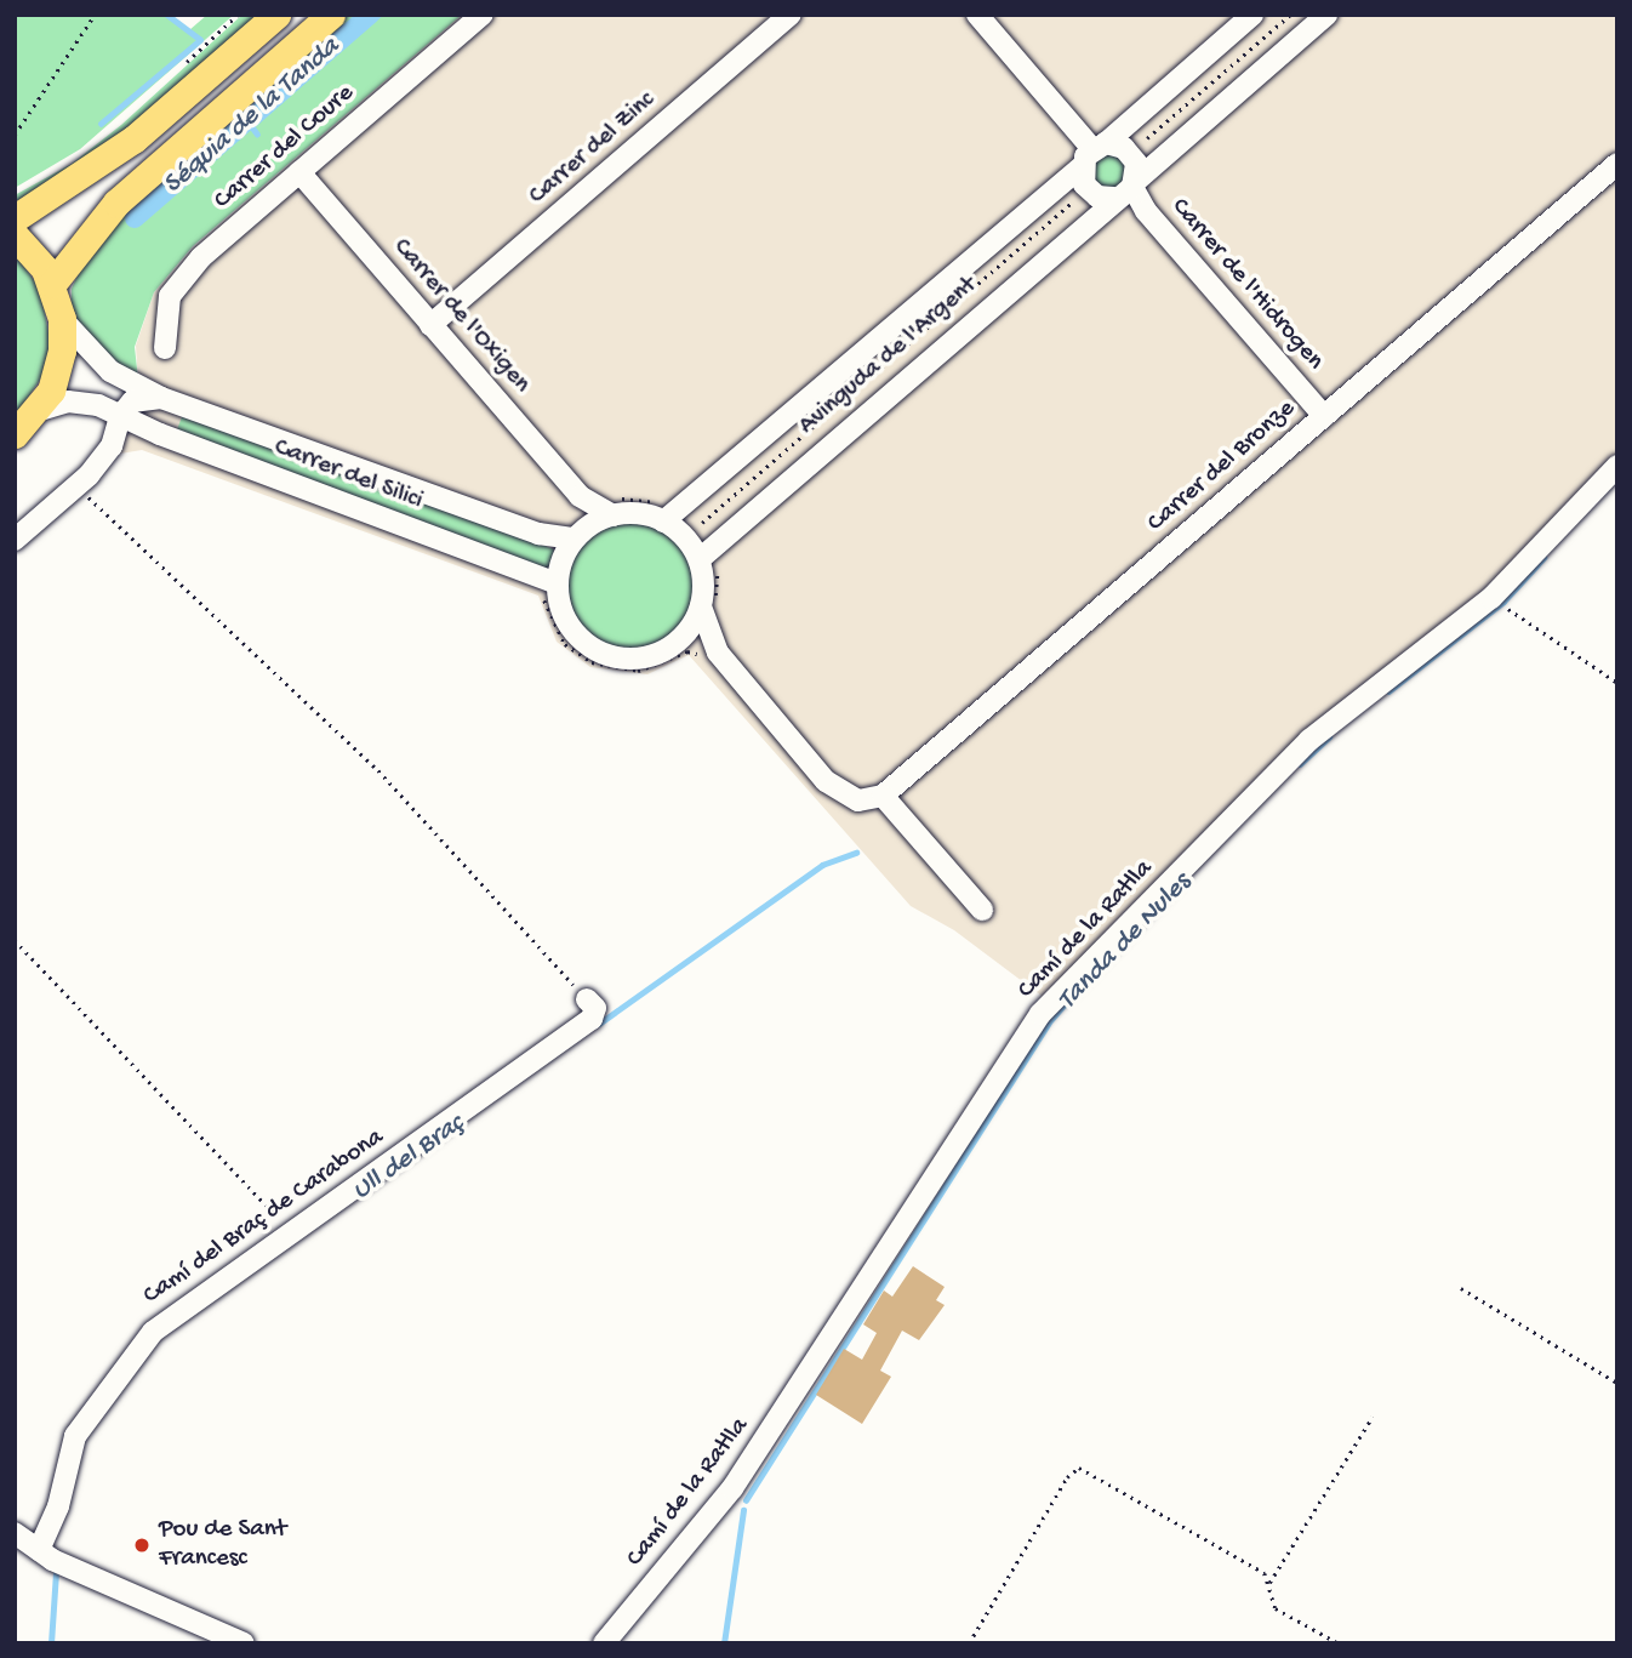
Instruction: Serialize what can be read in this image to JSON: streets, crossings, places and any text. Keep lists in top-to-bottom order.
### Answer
{
  "streets": {
    "street": [
      "Carrer del Coure",
      "Carrer del Zinc",
      "Carrer de l'Hidrogen",
      "Carrer de l'Oxigen",
      "Avinguda de l'Argent",
      "Carrer del Bronze",
      "Carrer del Silici",
      "Camí de la Ratlla",
      "Camí del Braç de Carabona"
    ]
  },
  "crossings": [
    ["Carrer del Coure", "Carrer de l'Oxigen"],
    ["Carrer del Zinc", "Carrer de l'Oxigen"],
    ["Carrer de l'Hidrogen", "Avinguda de l'Argent"],
    ["Carrer de l'Hidrogen", "Carrer del Bronze"],
    ["Carrer de l'Oxigen", "Avinguda de l'Argent"],
    ["Carrer de l'Oxigen", "Carrer del Silici"],
    ["Avinguda de l'Argent", "Carrer del Silici"]
  ],
  "water": ["Séquia de la Tanda", "Tanda de Nules", "Ull del Braç"],
  "places": ["Pou de Sant Francesc"]
}
